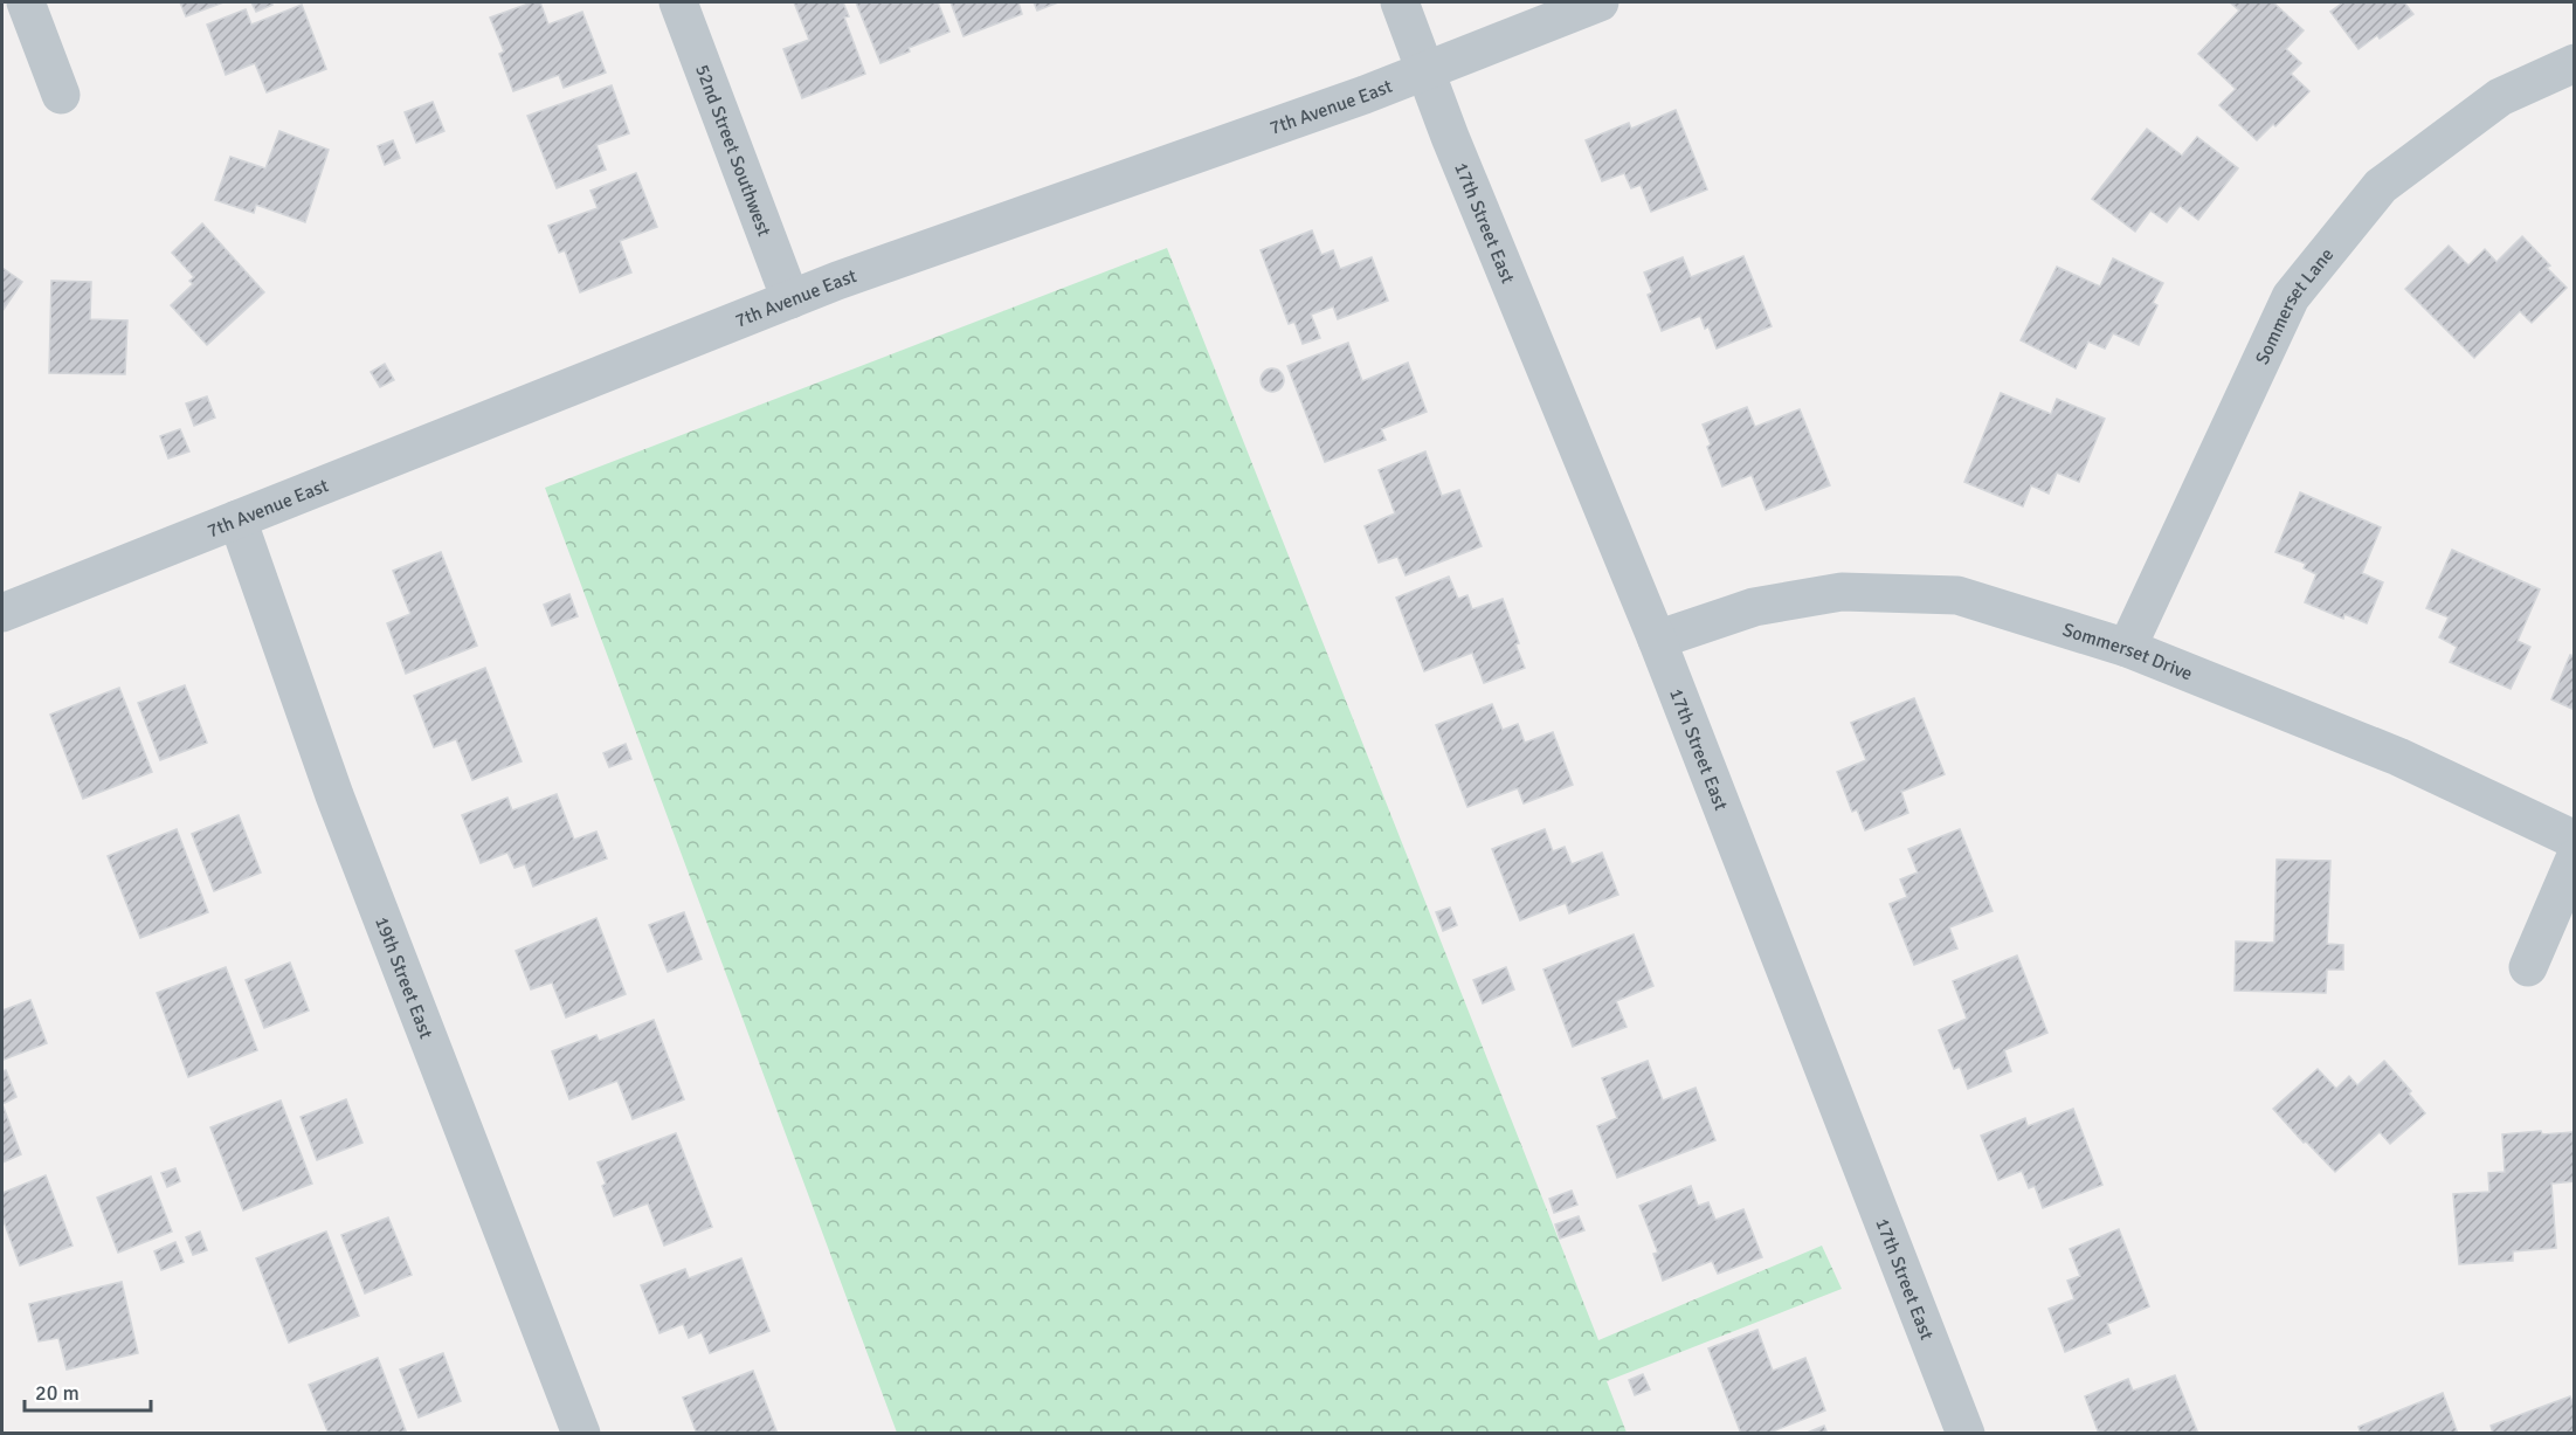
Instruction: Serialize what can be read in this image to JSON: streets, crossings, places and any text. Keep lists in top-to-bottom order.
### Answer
{
  "streets": {
    "street": [
      "7th Avenue East",
      "52nd Street Southwest",
      "17th Street East",
      "Sommerset Lane",
      "Sommerset Drive",
      "19th Street East"
    ]
  },
  "crossings": [
    ["7th Avenue East", "52nd Street Southwest"],
    ["7th Avenue East", "17th Street East"],
    ["7th Avenue East", "19th Street East"],
    ["17th Street East", "Sommerset Drive"],
    ["Sommerset Lane", "Sommerset Drive"]
  ],
  "scale_bar": "20 m"
}
